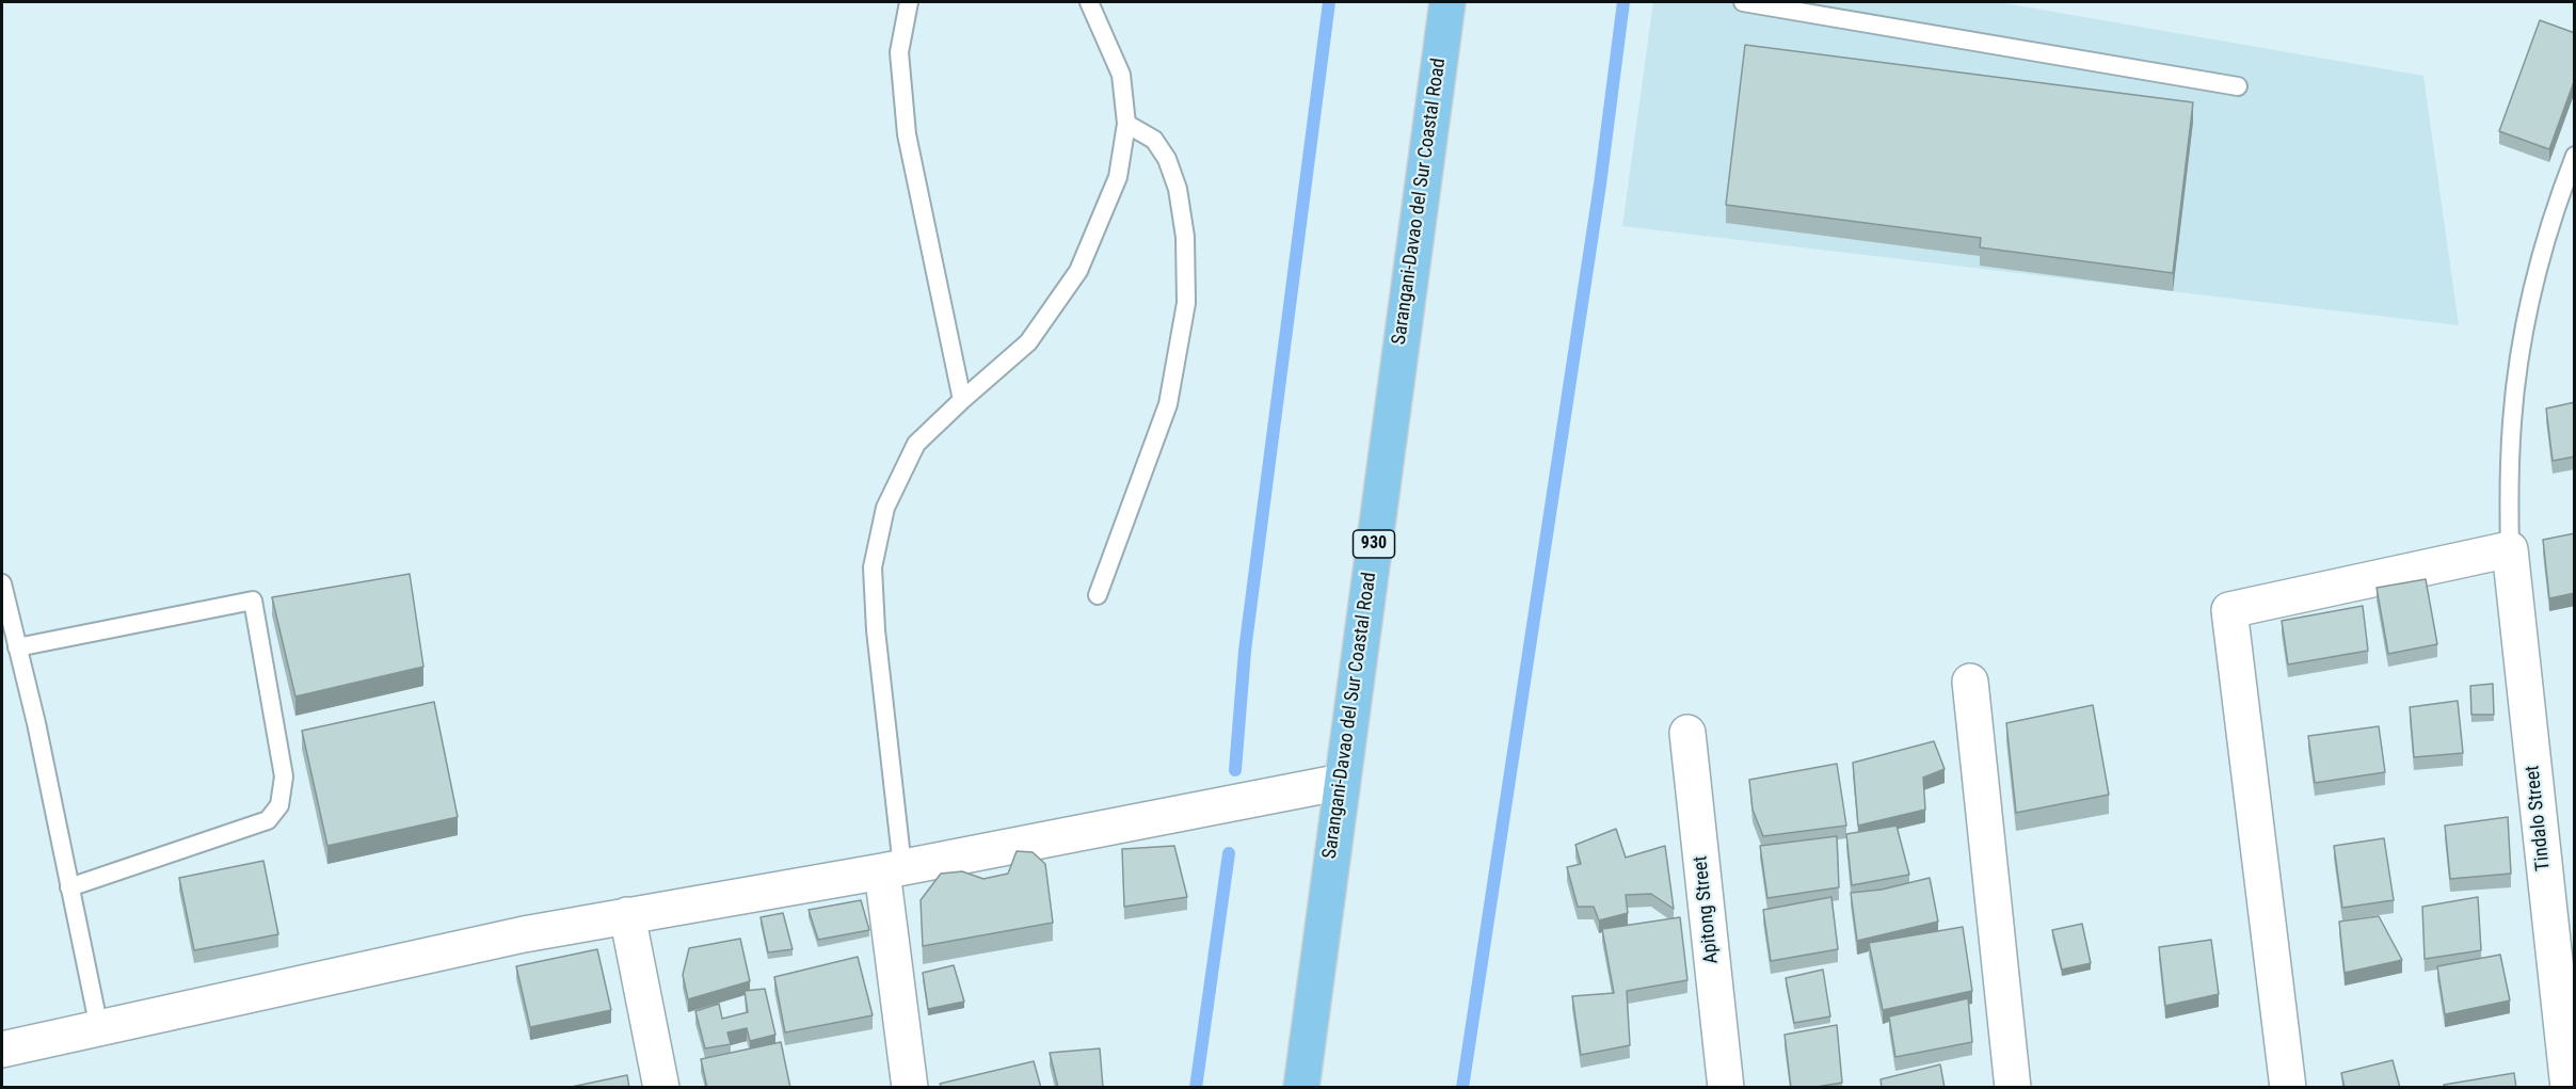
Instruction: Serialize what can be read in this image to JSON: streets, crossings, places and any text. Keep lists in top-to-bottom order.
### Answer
{
  "streets": {
    "main road": ["Sarangani-Davao del Sur Coastal Road", "930"],
    "street": ["Tindalo Street", "Apitong Street"]
  }
}
